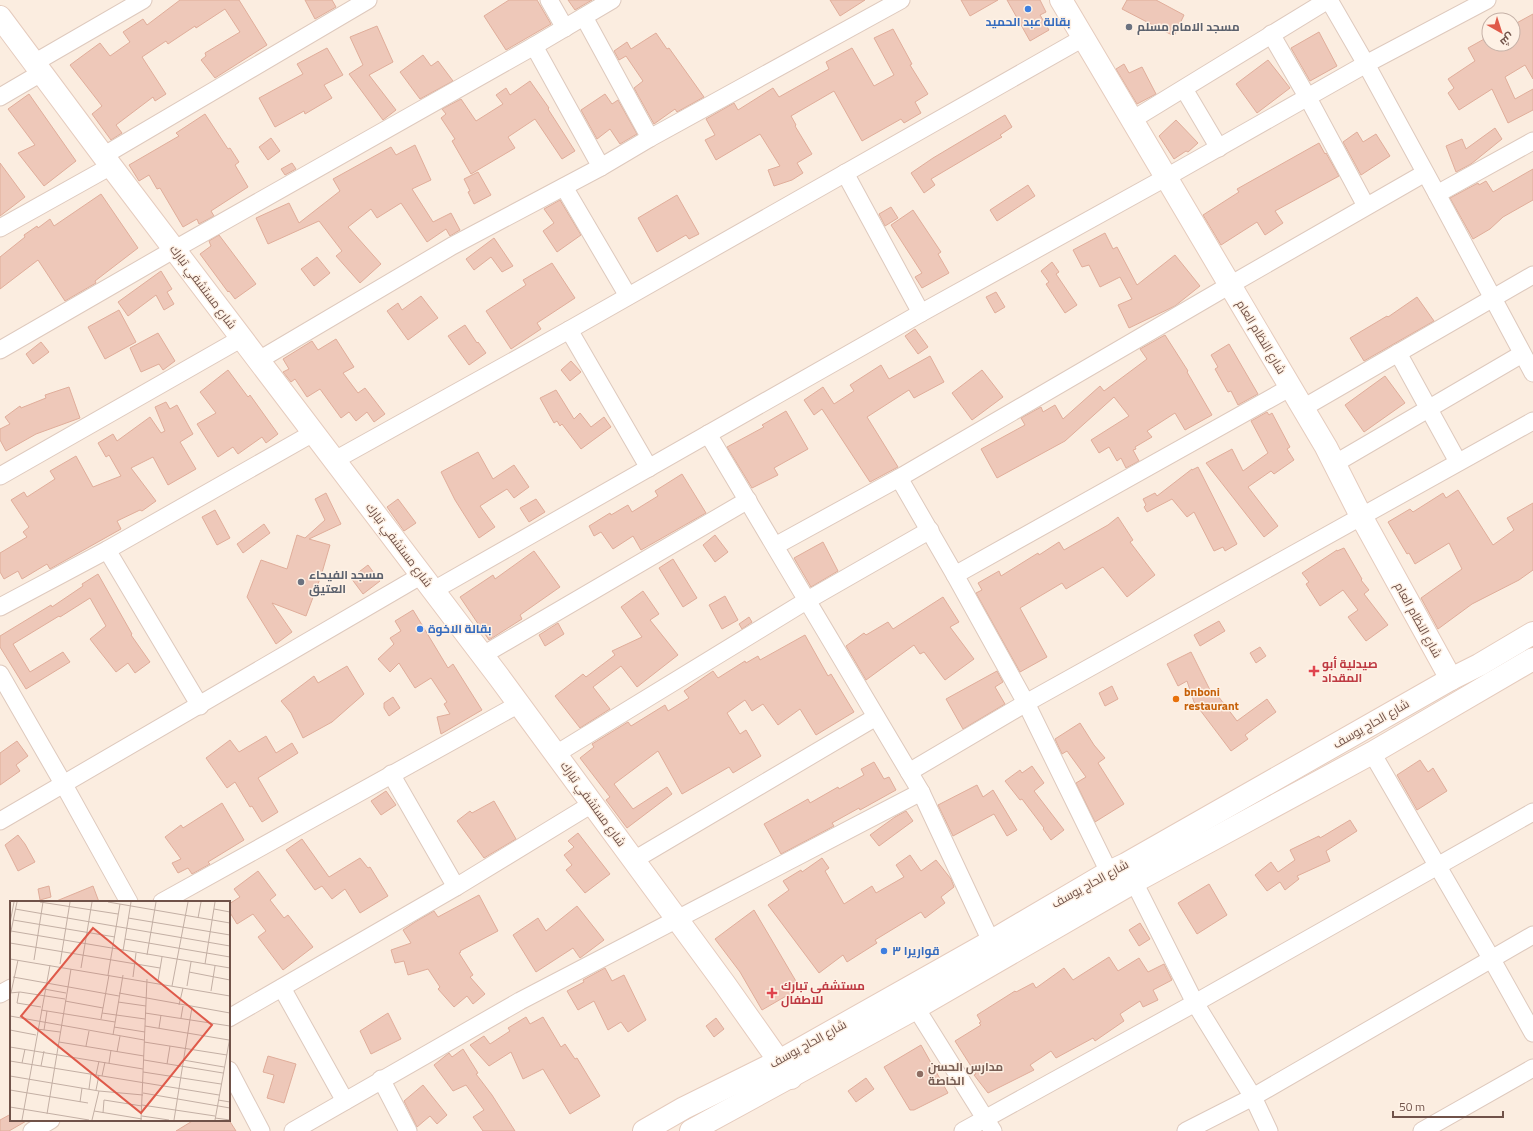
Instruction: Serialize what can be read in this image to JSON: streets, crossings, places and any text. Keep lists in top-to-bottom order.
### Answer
{
  "streets": {
    "street": ["شارع مستشفي تبارك", "شارع النظام العام", "شارع الحاج يوسف"]
  },
  "crossings": [
    ["شارع مستشفي تبارك", "شارع الحاج يوسف"],
    ["شارع النظام العام", "شارع الحاج يوسف"]
  ],
  "places": {
    "other": [
      "بقالة عبد الحميد",
      "مسجد الامام مسلم",
      "مسجد الفيحاء العتيق",
      "بقالة الاخوة",
      "bnboni restaurant",
      "قواريرا ٣",
      "مدارس الحسن الخاصة"
    ],
    "health": ["صيدلية أبو المقداد", "مستشفى تبارك للاطفال"]
  },
  "scale_bar": "50 m",
  "north": "bottom right"
}
